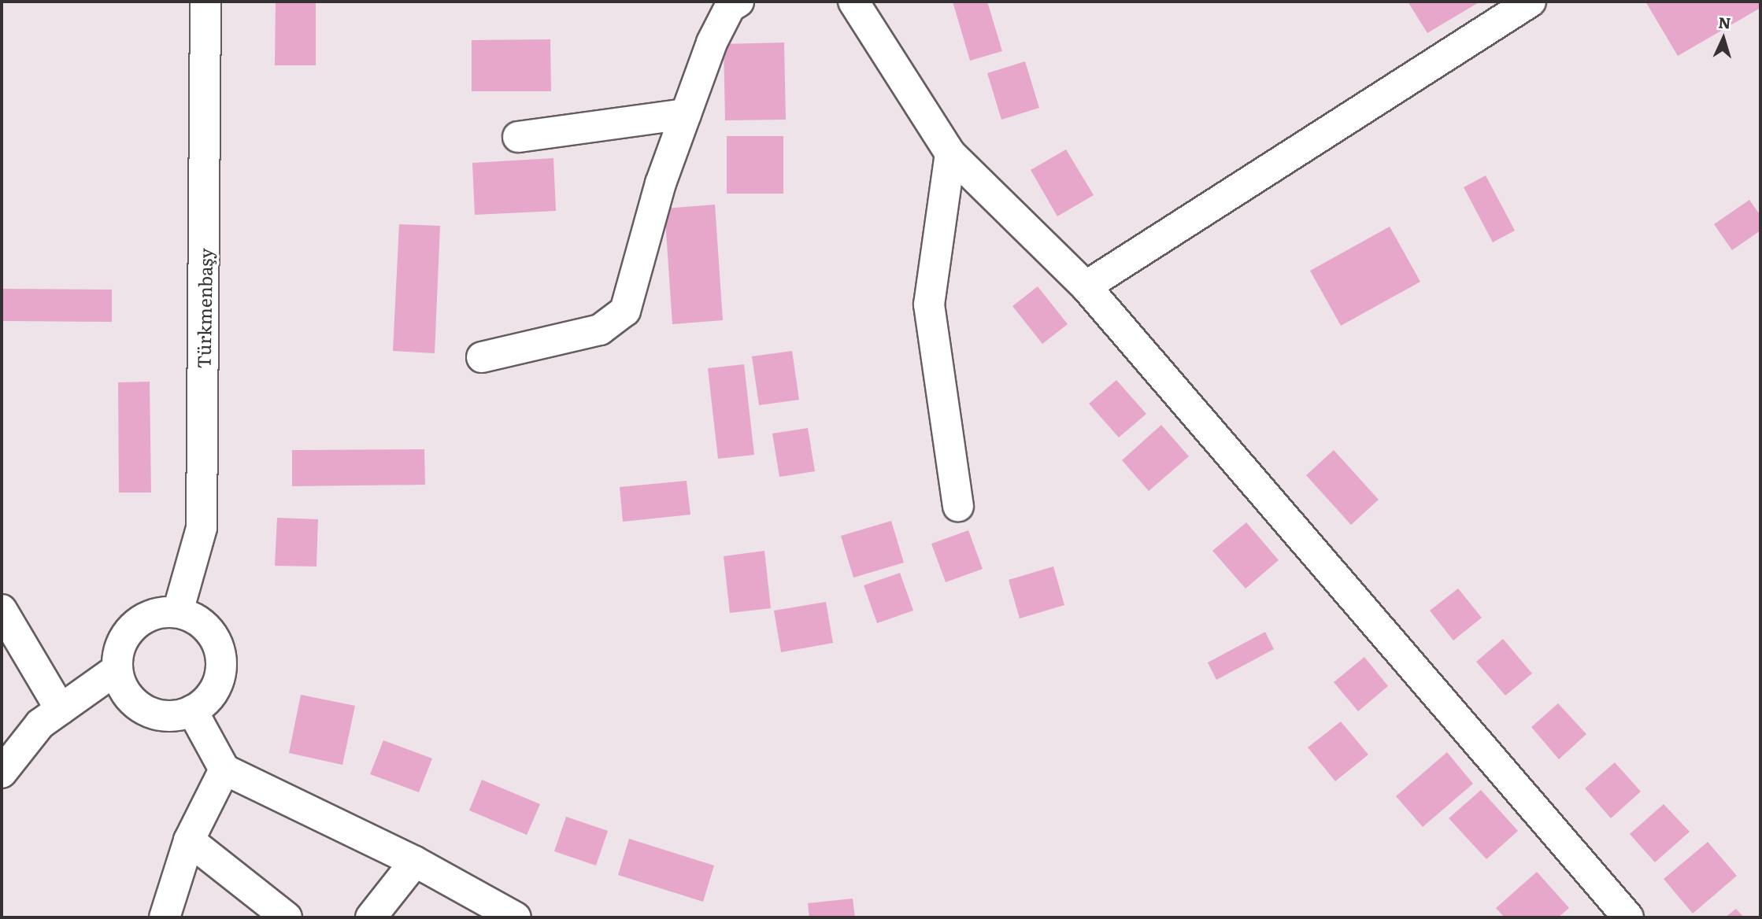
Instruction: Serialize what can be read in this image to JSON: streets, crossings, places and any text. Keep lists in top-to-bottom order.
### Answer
{
  "streets": {
    "street": ["Türkmenbaşy"]
  },
  "north": "top"
}
